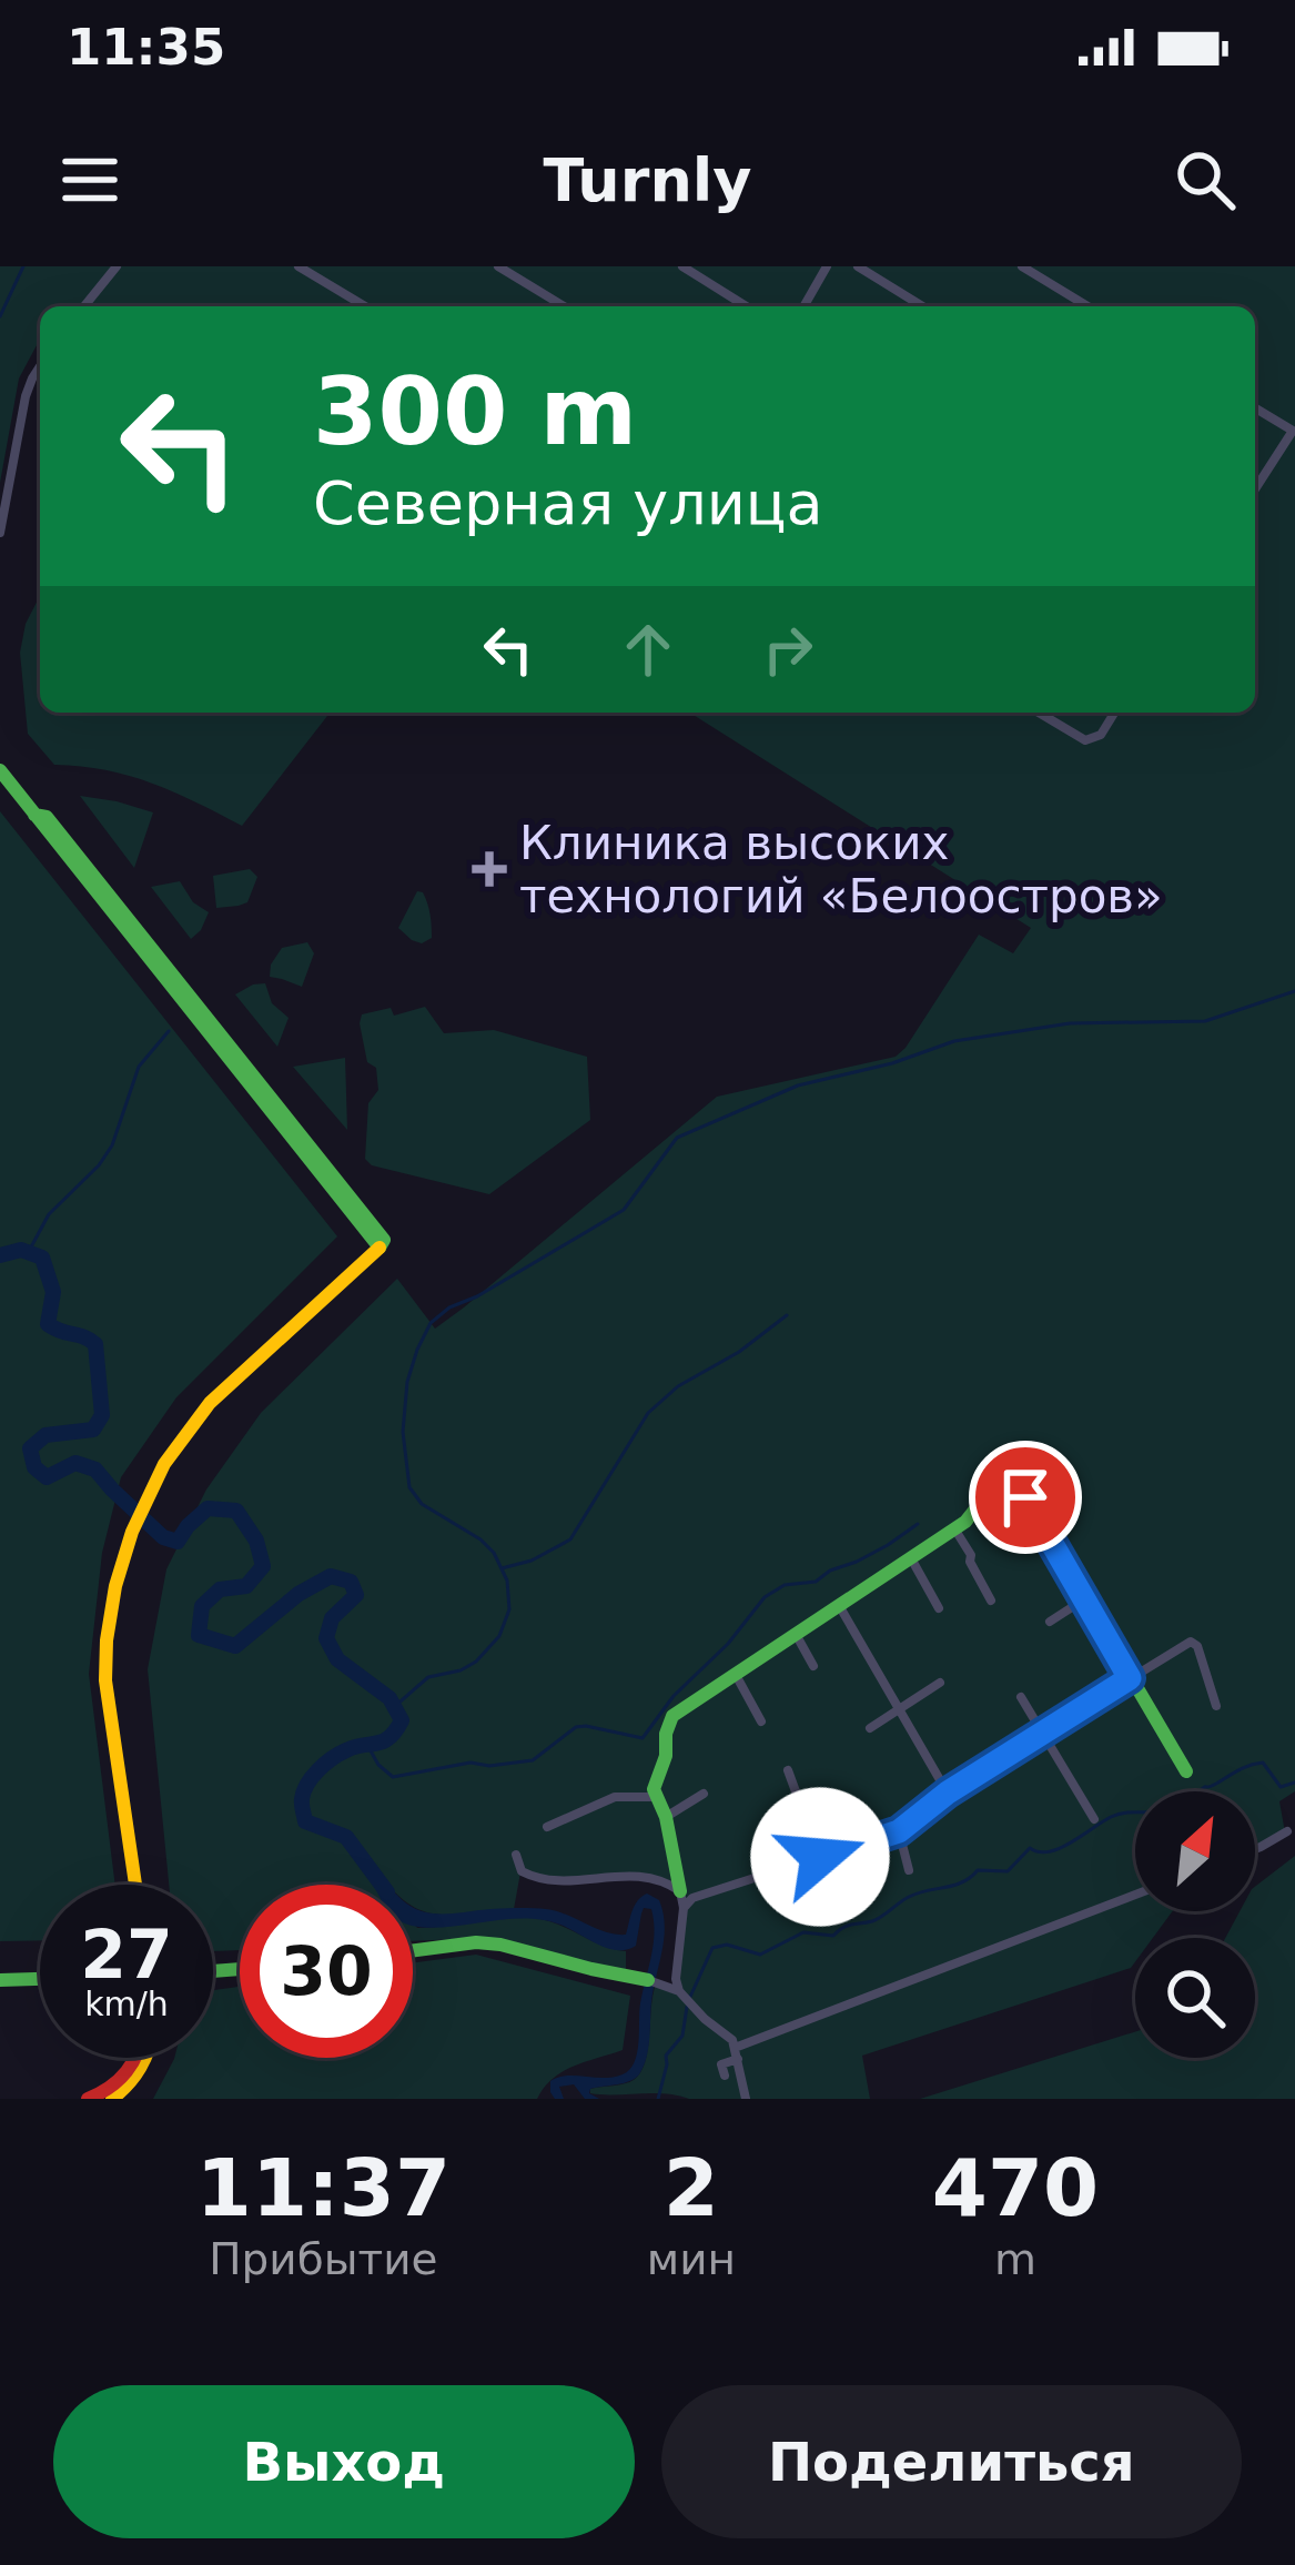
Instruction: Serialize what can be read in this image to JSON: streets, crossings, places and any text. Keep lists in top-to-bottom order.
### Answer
{
  "places": {
    "health": ["Клиника высоких технологий «Белоостров»"]
  },
  "north": "top right",
  "page": {
    "status": "11:35",
    "header": "Turnly",
    "turn": ["300 m", "Северная улица"],
    "speed": "27 km/h",
    "limit": "30",
    "eta": [
      "11:37",
      "Прибытие",
      "2",
      "мин",
      "470",
      "m"
    ],
    "buttons": ["Выход", "Поделиться"]
  }
}
